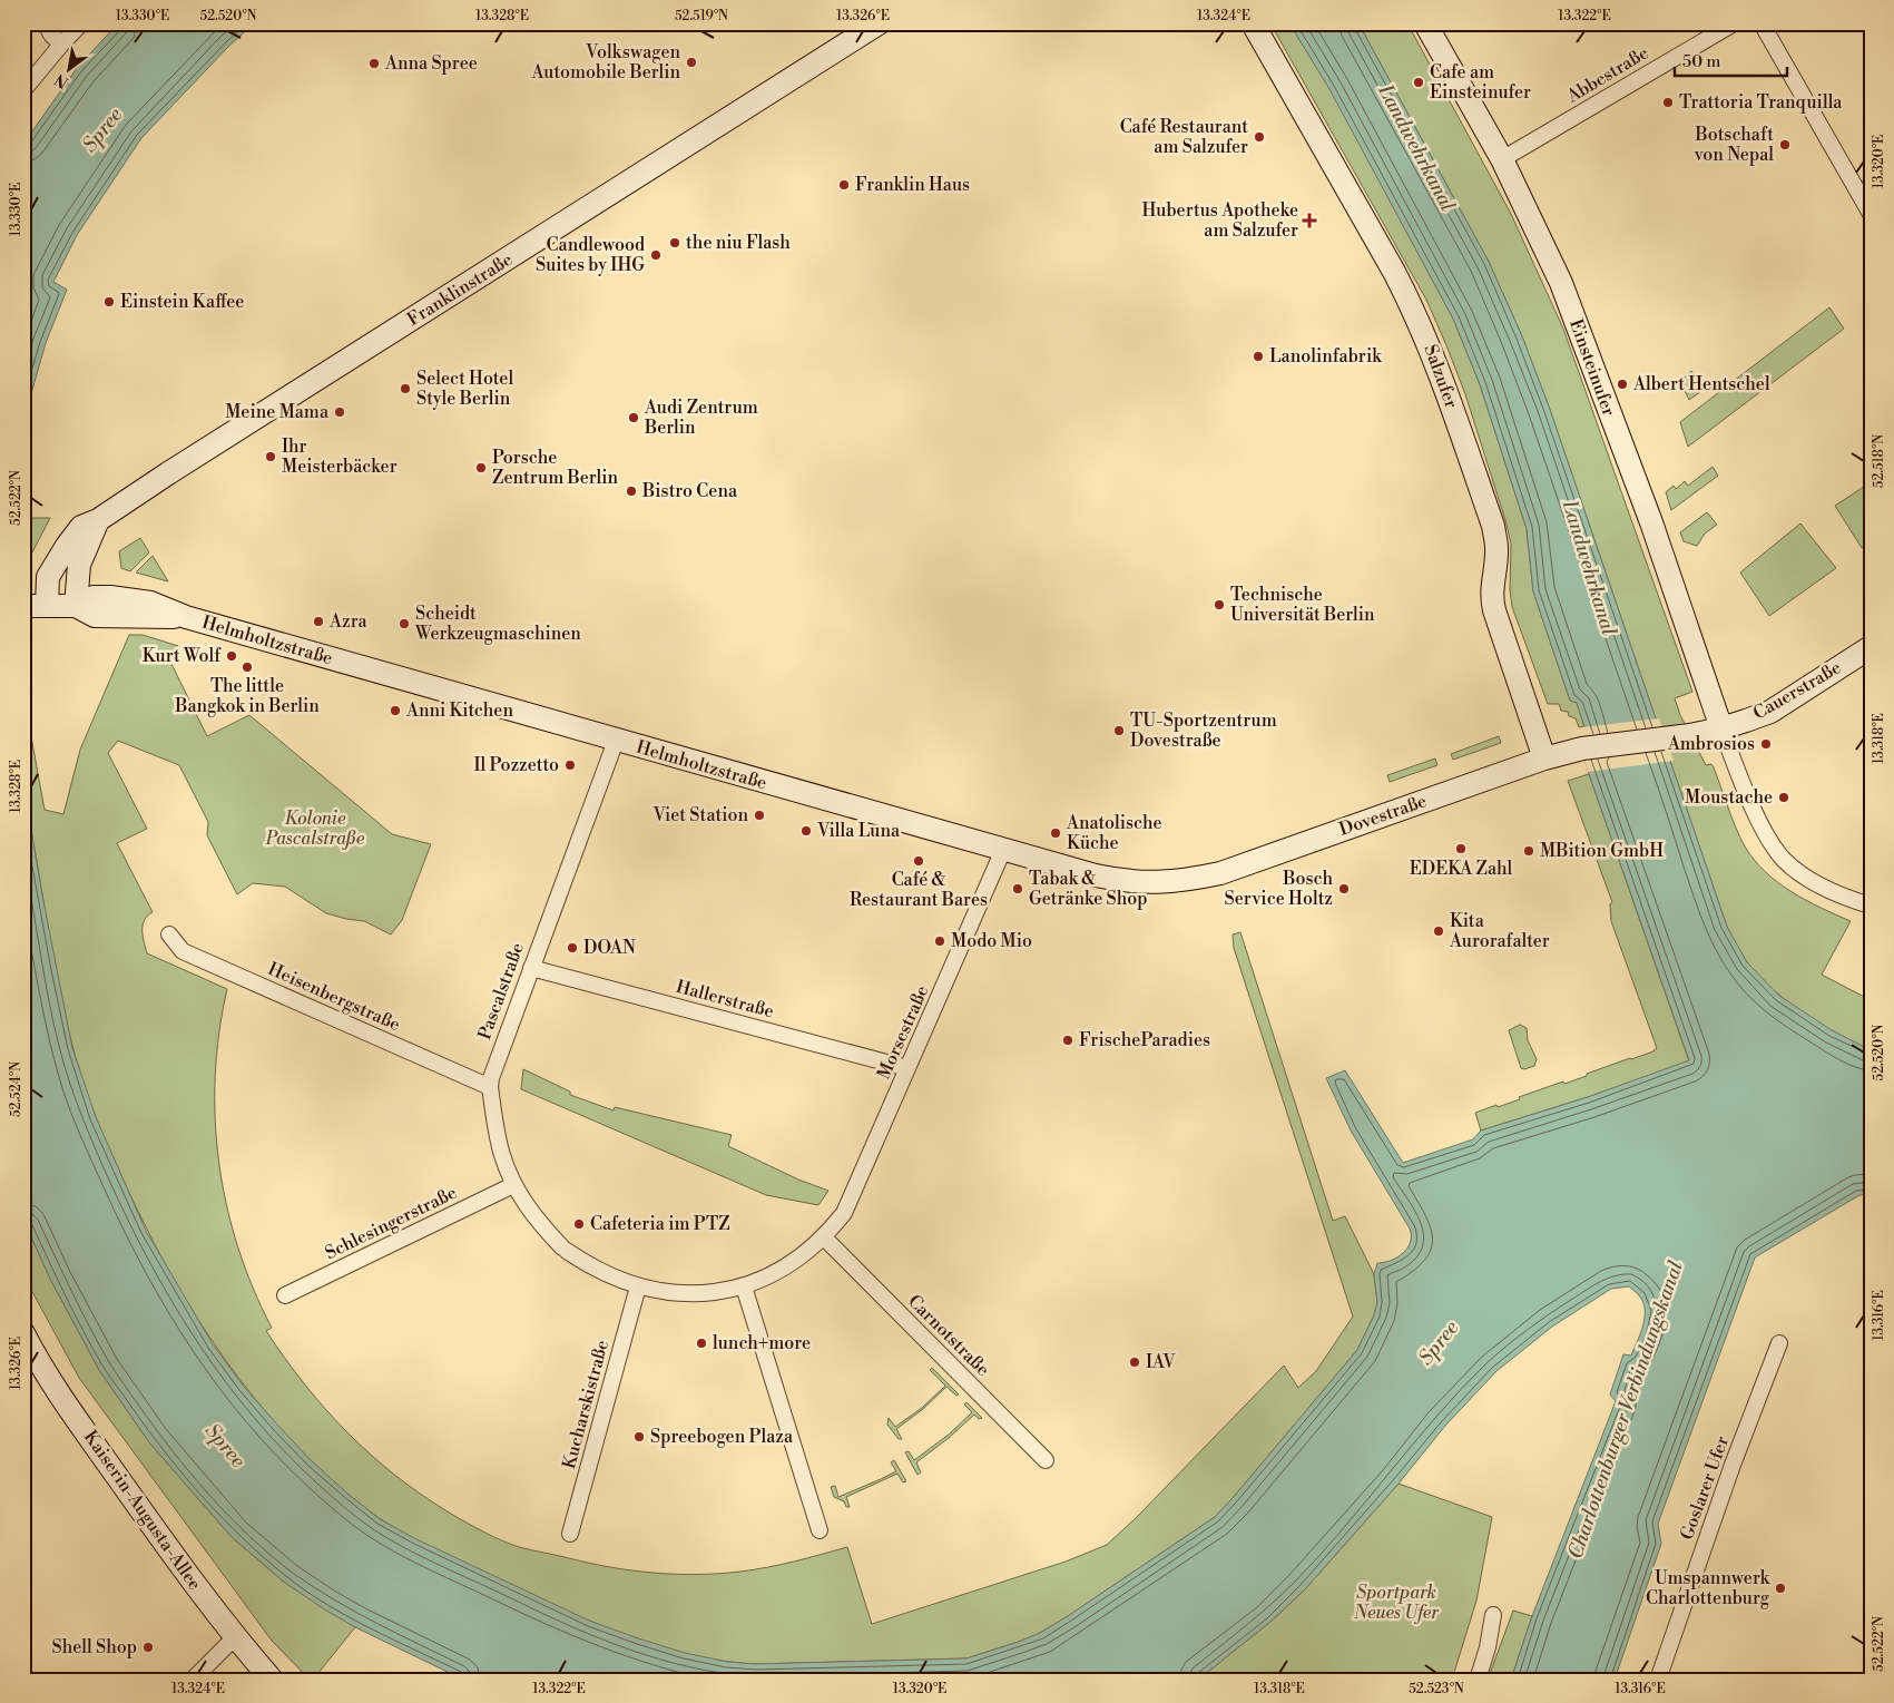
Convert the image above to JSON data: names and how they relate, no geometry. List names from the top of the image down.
{
  "streets": {
    "street": [
      "Abbestraße",
      "Franklinstraße",
      "Einsteinufer",
      "Salzufer",
      "Helmholtzstraße",
      "Cauerstraße",
      "Dovestraße",
      "Pascalstraße",
      "Heisenbergstraße",
      "Hallerstraße",
      "Morsestraße",
      "Schlesingerstraße",
      "Carnotstraße",
      "Kucharskistraße",
      "Goslarer Ufer",
      "Kaiserin-Augusta-Allee"
    ]
  },
  "crossings": [
    ["Abbestraße", "Einsteinufer"],
    ["Franklinstraße", "Helmholtzstraße"],
    ["Einsteinufer", "Cauerstraße"],
    ["Salzufer", "Dovestraße"],
    ["Helmholtzstraße", "Dovestraße"],
    ["Helmholtzstraße", "Pascalstraße"],
    ["Helmholtzstraße", "Morsestraße"],
    ["Cauerstraße", "Dovestraße"],
    ["Pascalstraße", "Heisenbergstraße"],
    ["Pascalstraße", "Hallerstraße"],
    ["Pascalstraße", "Morsestraße"],
    ["Pascalstraße", "Schlesingerstraße"],
    ["Pascalstraße", "Carnotstraße"],
    ["Pascalstraße", "Kucharskistraße"],
    ["Hallerstraße", "Morsestraße"],
    ["Morsestraße", "Carnotstraße"]
  ],
  "water": ["Spree", "Landwehrkanal", "Charlottenburger Verbindungskanal"],
  "parks": ["Kolonie Pascalstraße", "Sportpark Neues Ufer"],
  "places": {
    "other": [
      "Volkswagen Automobile Berlin",
      "Anna Spree",
      "Cafe am Einsteinufer",
      "Trattoria Tranquilla",
      "Café Restaurant am Salzufer",
      "Botschaft von Nepal",
      "Franklin Haus",
      "the niu Flash",
      "Candlewood Suites by IHG",
      "Einstein Kaffee",
      "Lanolinfabrik",
      "Albert Hentschel",
      "Select Hotel Style Berlin",
      "Meine Mama",
      "Audi Zentrum Berlin",
      "Ihr Meisterbäcker",
      "Porsche Zentrum Berlin",
      "Bistro Cena",
      "Technische Universität Berlin",
      "Azra",
      "Scheidt Werkzeugmaschinen",
      "Kurt Wolf",
      "The little Bangkok in Berlin",
      "Anni Kitchen",
      "TU-Sportzentrum Dovestraße",
      "Ambrosios",
      "Il Pozzetto",
      "Moustache",
      "Viet Station",
      "Villa Luna",
      "Anatolische Küche",
      "EDEKA Zahl",
      "MBition GmbH",
      "Café & Restaurant Bares",
      "Tabak & Getränke Shop",
      "Bosch Service Holtz",
      "Kita Aurorafalter",
      "Modo Mio",
      "DOAN",
      "FrischeParadies",
      "Cafeteria im PTZ",
      "lunch+more",
      "IAV",
      "Spreebogen Plaza",
      "Umspannwerk Charlottenburg",
      "Shell Shop"
    ],
    "health": ["Hubertus Apotheke am Salzufer"]
  },
  "scale_bar": "50 m",
  "north": "bottom left",
  "coordinates": [
    "13.330°E",
    "52.520°N",
    "13.328°E",
    "52.519°N",
    "13.326°E",
    "13.324°E",
    "13.322°E",
    "13.320°E",
    "52.518°N",
    "52.522°N",
    "13.318°E",
    "52.524°N",
    "13.316°E",
    "52.523°N"
  ]
}
